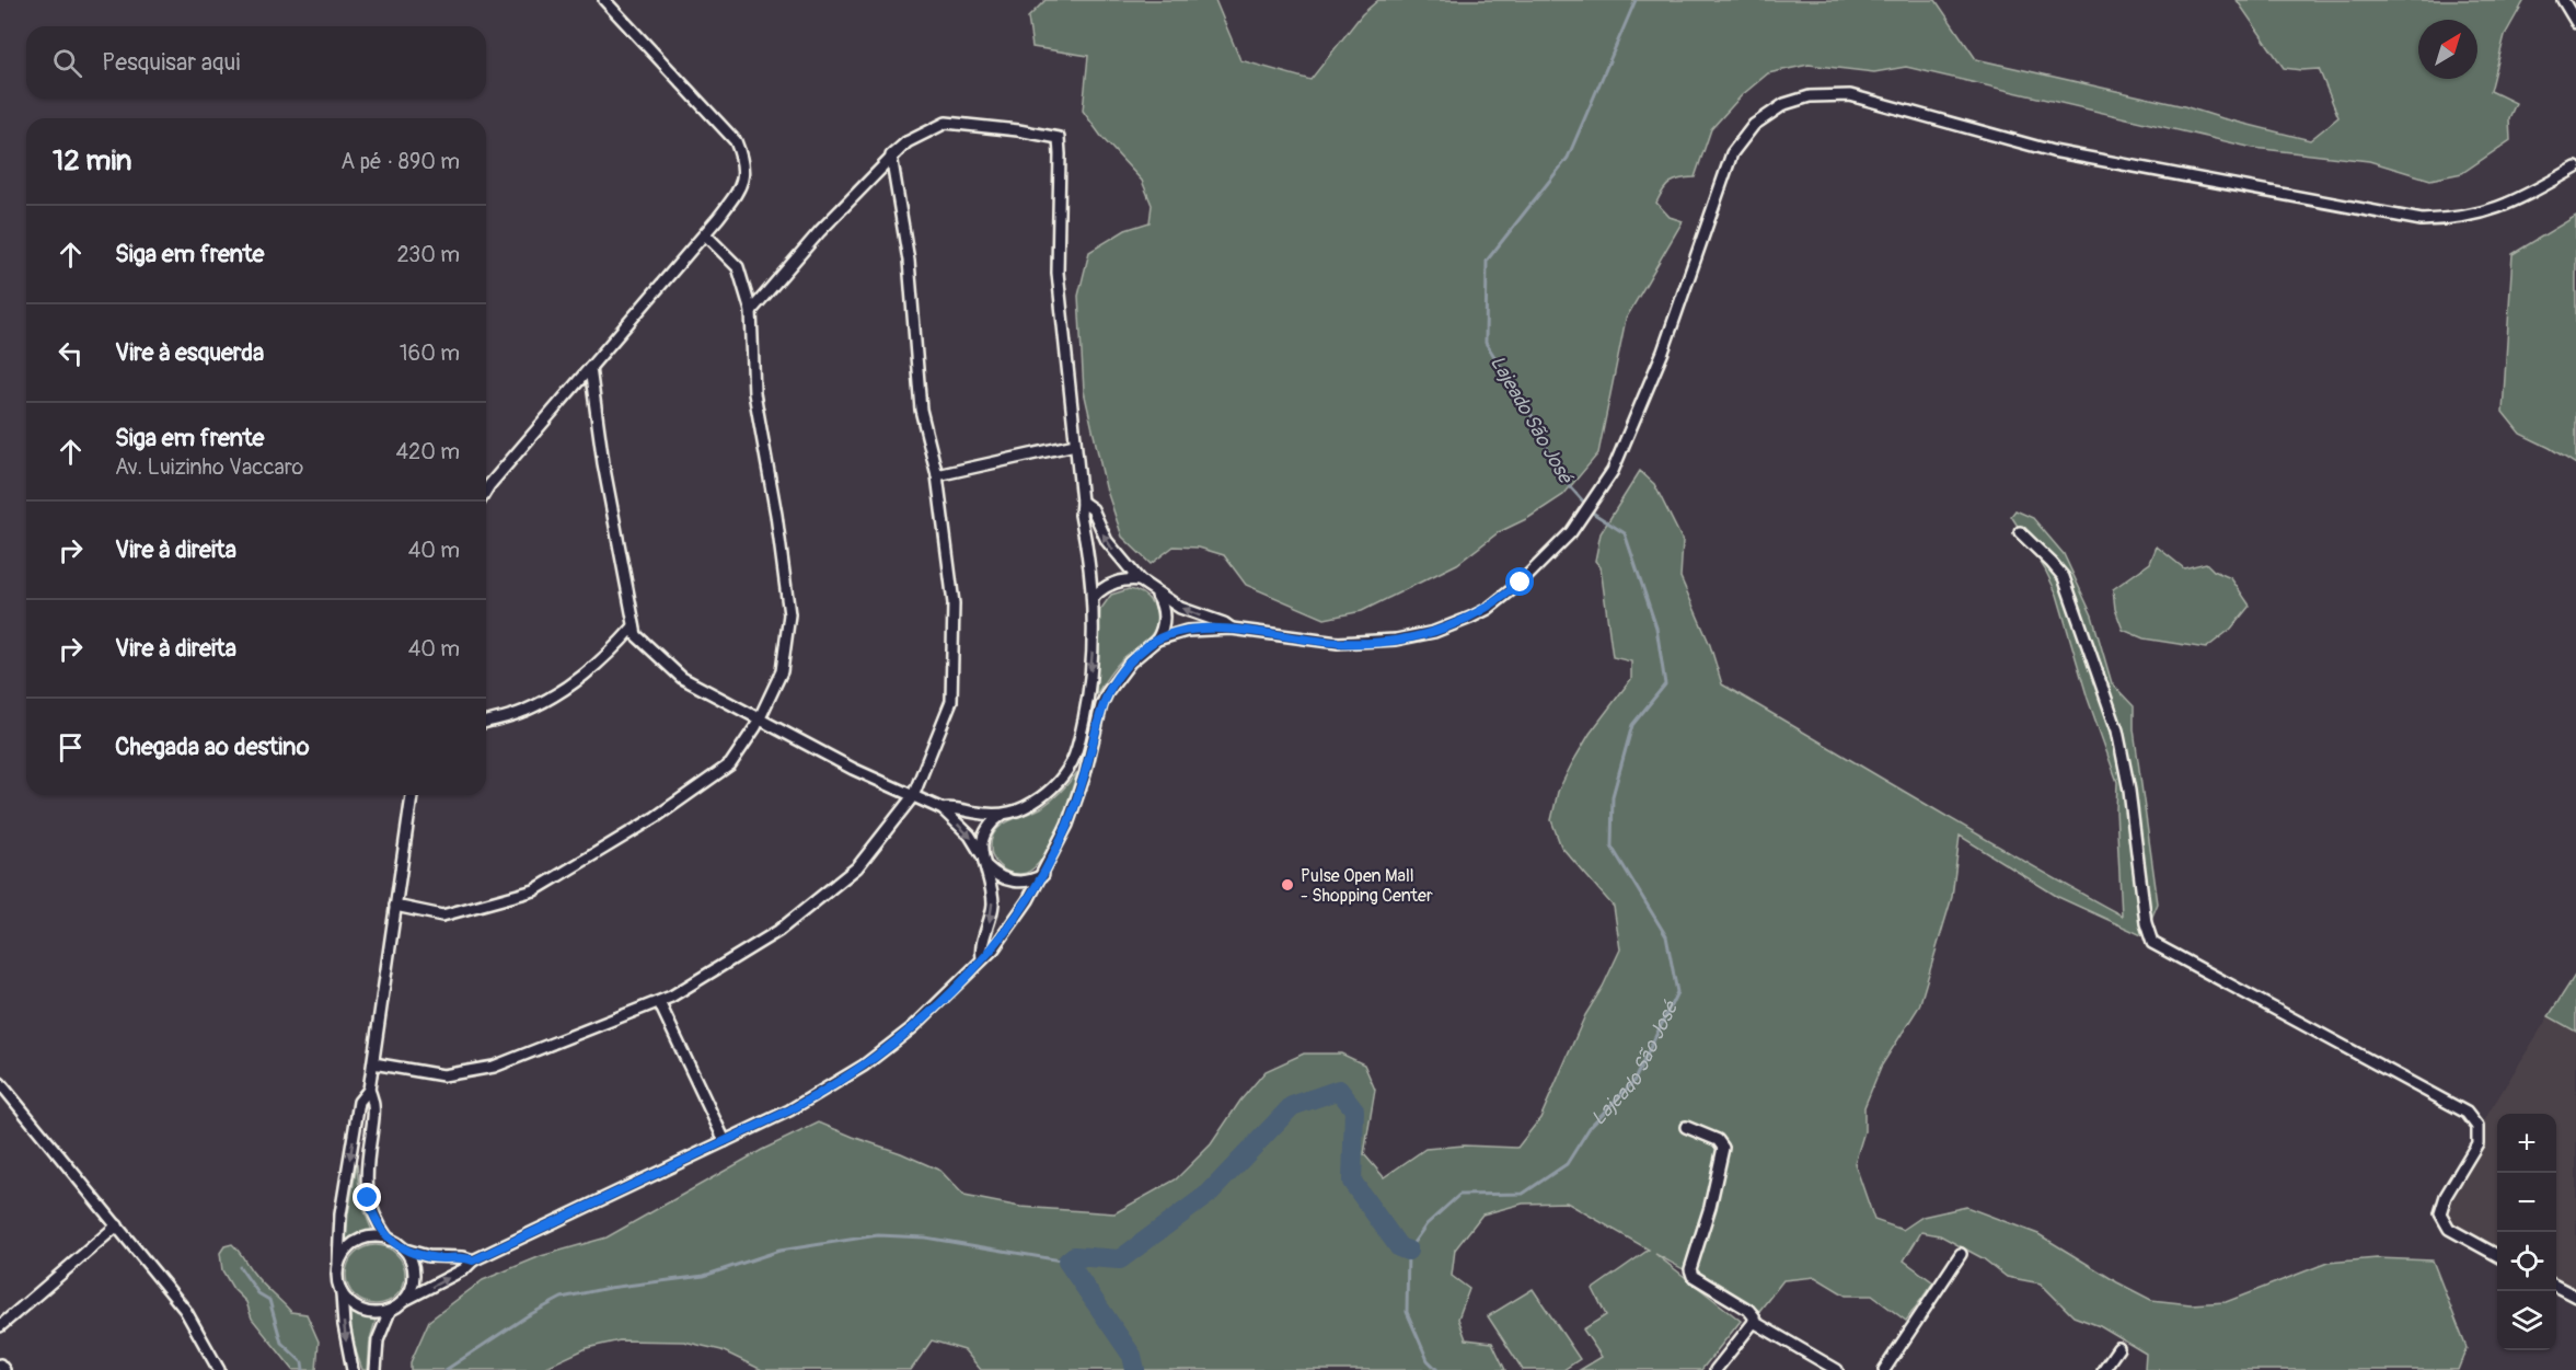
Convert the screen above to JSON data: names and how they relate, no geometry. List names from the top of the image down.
{
  "water": ["Lajeado São José"],
  "places": ["Pulse Open Mall - Shopping Center"],
  "north": "top right",
  "page": {
    "search": "Pesquisar aqui",
    "heading": ["12 min", "A pé · 890 m"],
    "list": [
      ["Siga em frente", "230 m"],
      ["Vire à esquerda", "160 m"],
      ["Siga em frente", "Av. Luizinho Vaccaro", "420 m"],
      ["Vire à direita", "40 m"],
      ["Vire à direita", "40 m"],
      "Chegada ao destino"
    ],
    "map_buttons": ["+", "−"]
  }
}
